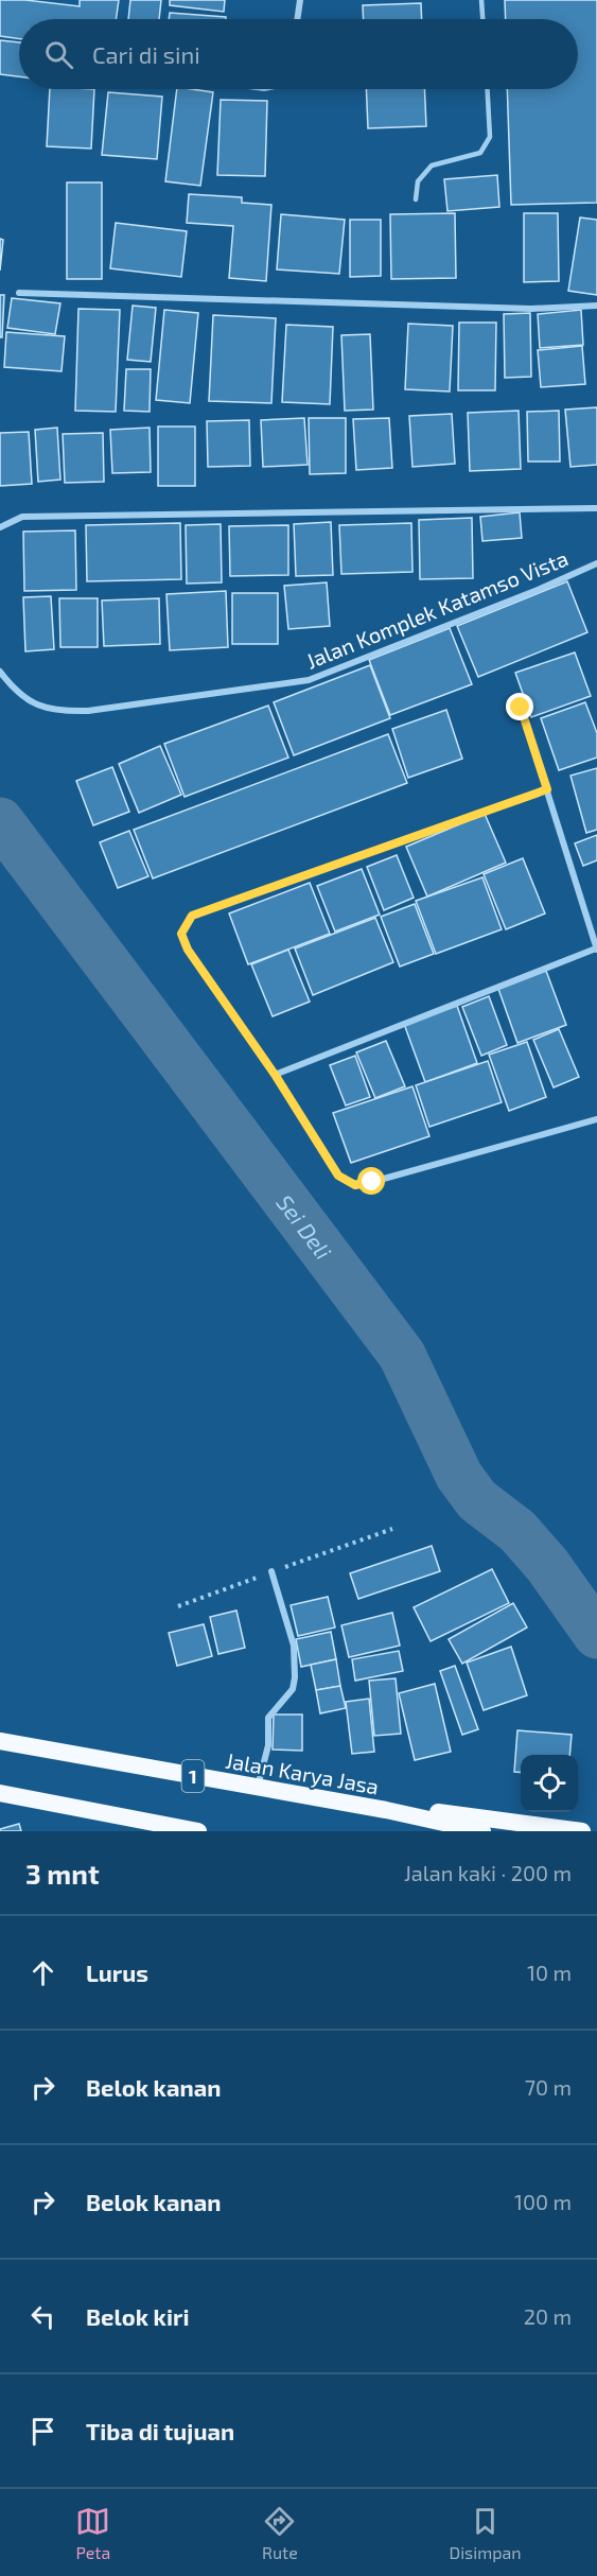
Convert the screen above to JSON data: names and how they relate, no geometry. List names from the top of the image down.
{
  "streets": {
    "highway": ["Jalan Karya Jasa", "1"],
    "street": ["Jalan Komplek Katamso Vista"]
  },
  "water": ["Sei Deli"],
  "page": {
    "search": "Cari di sini",
    "heading": ["3 mnt", "Jalan kaki · 200 m"],
    "list": [
      ["Lurus", "10 m"],
      ["Belok kanan", "70 m"],
      ["Belok kanan", "100 m"],
      ["Belok kiri", "20 m"],
      "Tiba di tujuan"
    ],
    "nav": ["Peta", "Rute", "Disimpan"]
  }
}
